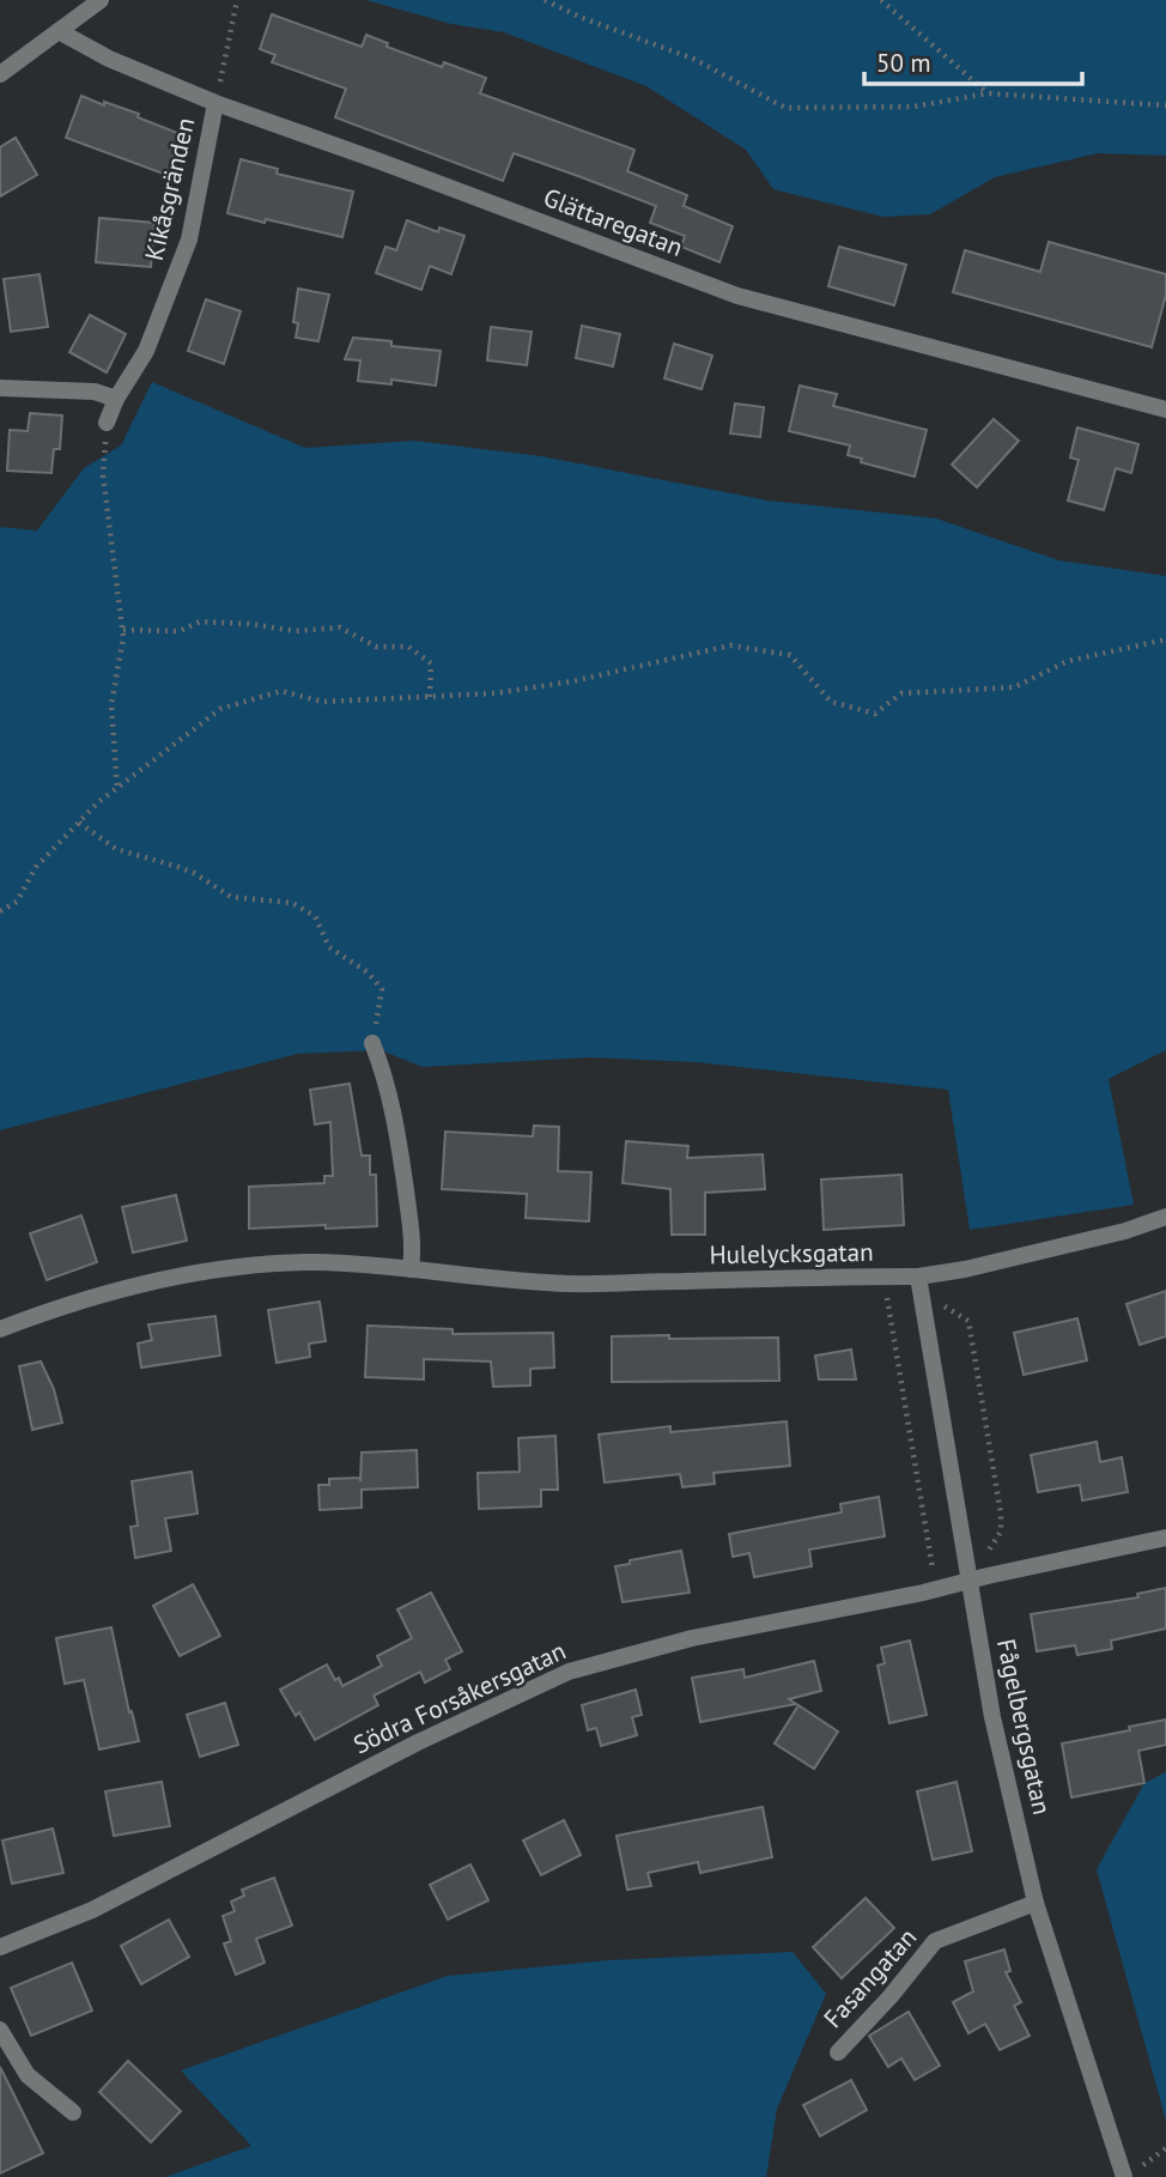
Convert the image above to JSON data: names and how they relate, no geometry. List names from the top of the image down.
{
  "streets": {
    "street": [
      "Kikåsgränden",
      "Glättaregatan",
      "Hulelycksgatan",
      "Södra Forsåkersgatan",
      "Fågelbergsgatan",
      "Fasangatan"
    ]
  },
  "crossings": [
    ["Kikåsgränden", "Glättaregatan"],
    ["Hulelycksgatan", "Fågelbergsgatan"],
    ["Södra Forsåkersgatan", "Fågelbergsgatan"],
    ["Fågelbergsgatan", "Fasangatan"]
  ],
  "scale_bar": "50 m"
}
